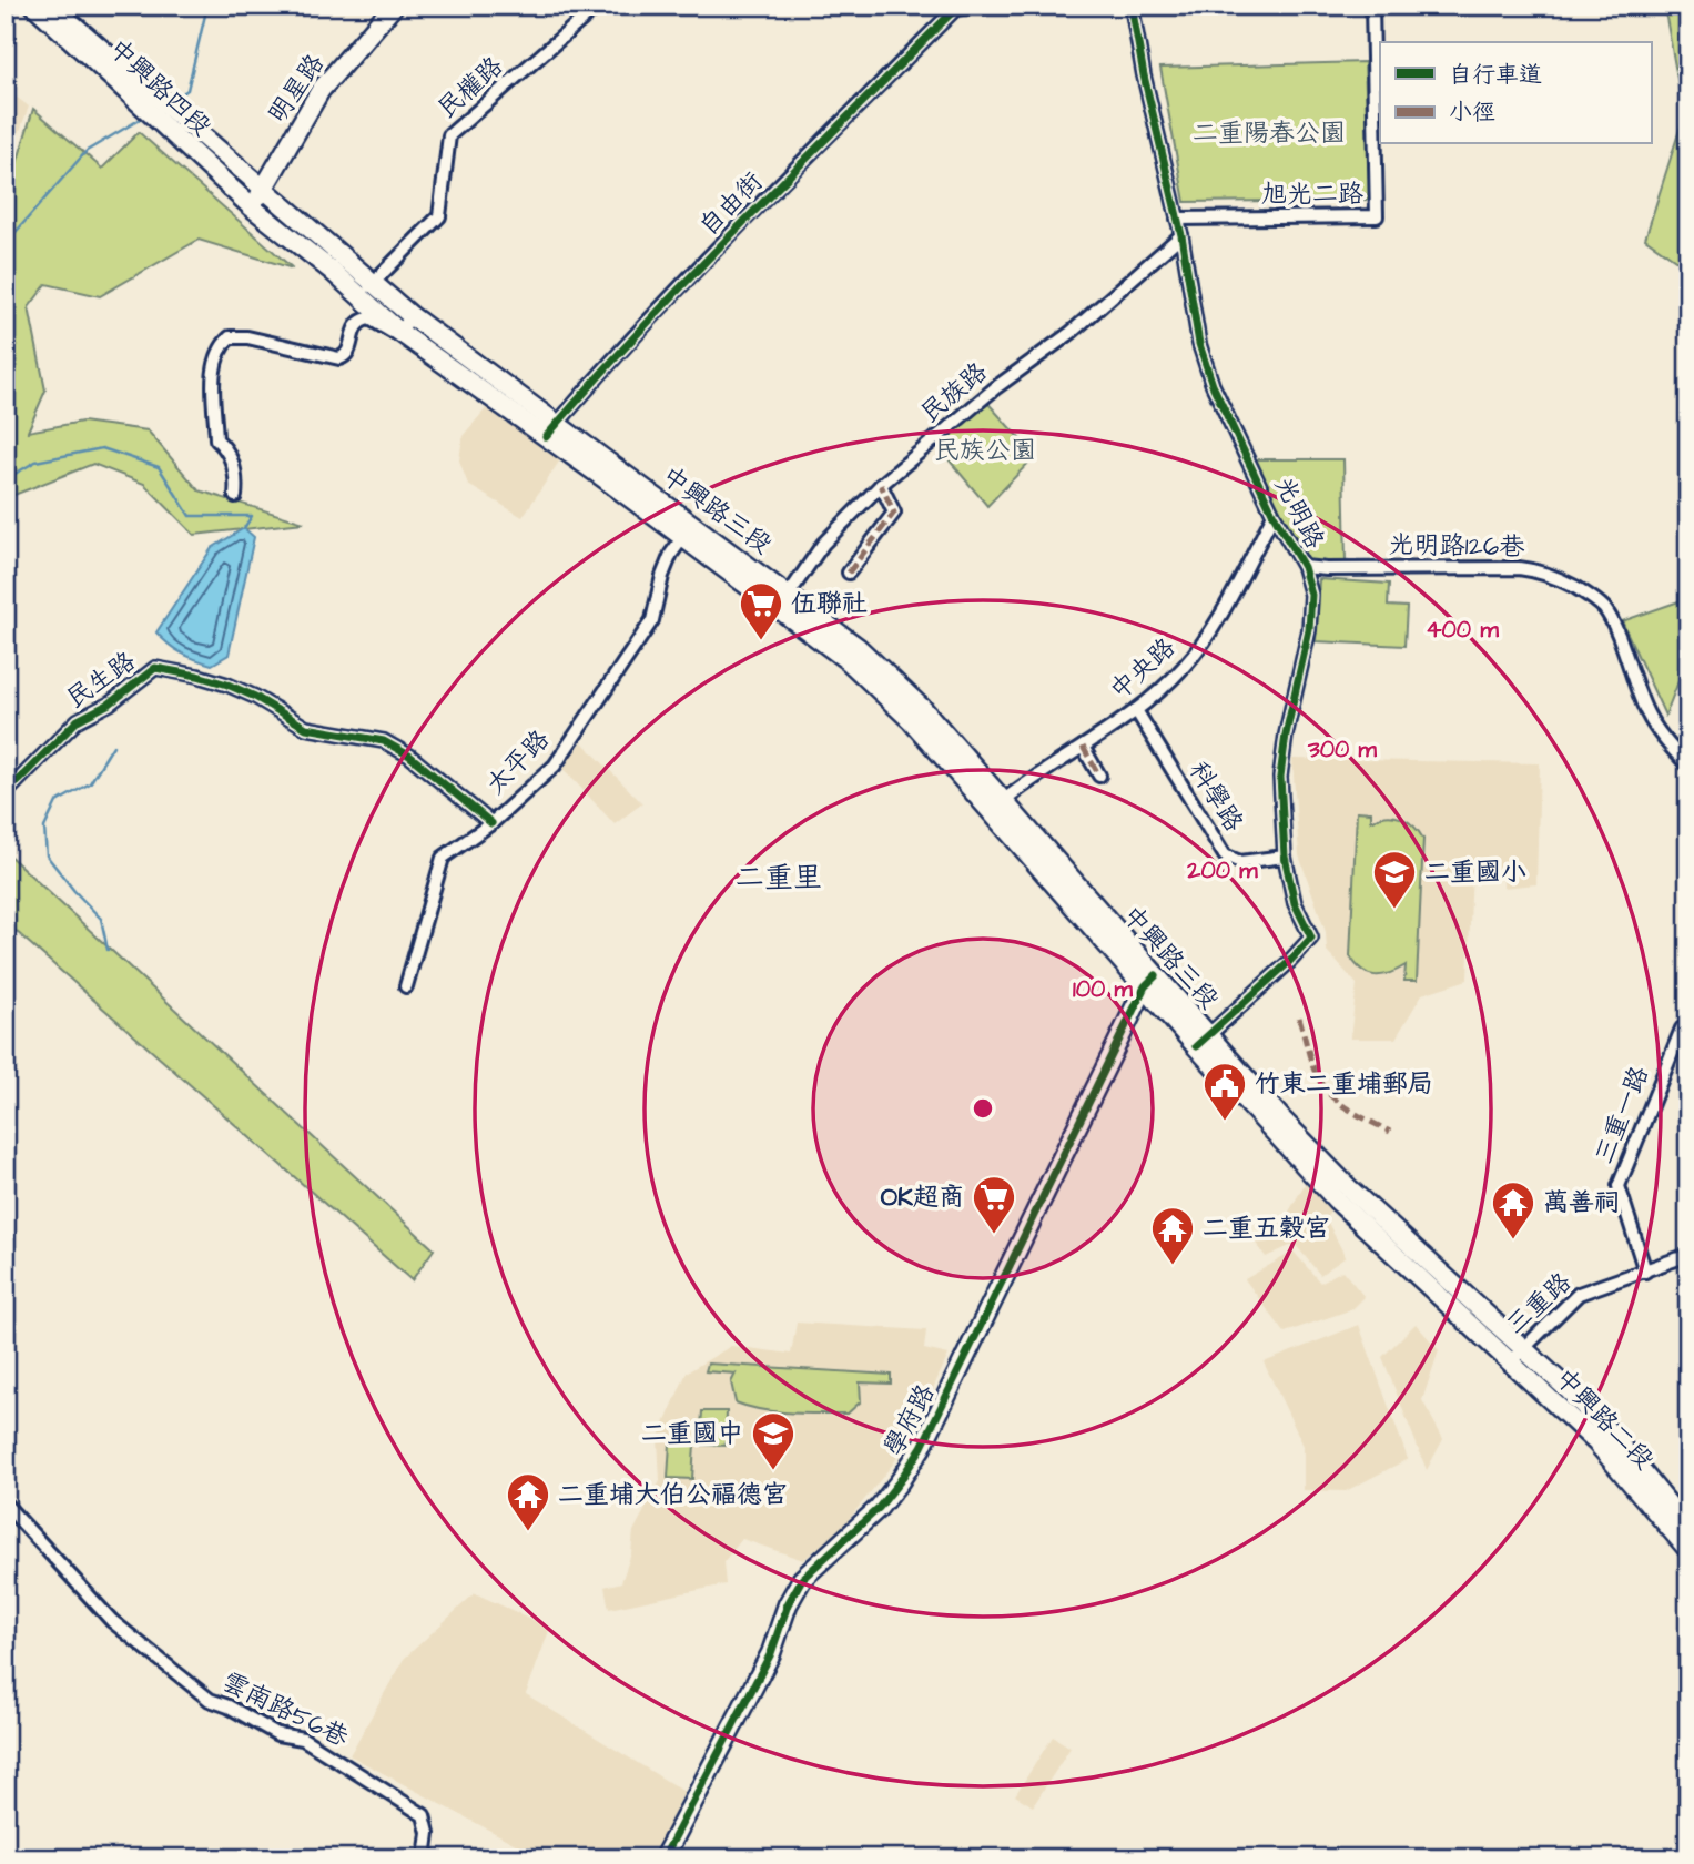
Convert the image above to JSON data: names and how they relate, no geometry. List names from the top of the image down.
{
  "streets": {
    "main road": [
      "中興路四段",
      "明星路",
      "中興路三段",
      "中興路二段",
      "學府路"
    ],
    "street": [
      "民權路",
      "旭光二路",
      "自由街",
      "民族路",
      "光明路",
      "光明路126巷",
      "中央路",
      "民生路",
      "太平路",
      "科學路",
      "三重一路",
      "三重路",
      "雲南路56巷"
    ]
  },
  "crossings": [
    ["中興路四段", "明星路"],
    ["中興路四段", "中興路三段"],
    ["民權路", "中興路三段"],
    ["明星路", "中興路三段"],
    ["旭光二路", "光明路"],
    ["自由街", "中興路三段"],
    ["民族路", "中興路三段"],
    ["民族路", "光明路"],
    ["中興路三段", "光明路"],
    ["中興路三段", "中央路"],
    ["中興路三段", "太平路"],
    ["中興路三段", "三重路"],
    ["中興路三段", "中興路二段"],
    ["中興路三段", "學府路"],
    ["光明路", "光明路126巷"],
    ["光明路", "中央路"],
    ["光明路", "科學路"],
    ["中央路", "科學路"],
    ["民生路", "太平路"],
    ["三重一路", "三重路"],
    ["三重路", "中興路二段"]
  ],
  "districts": ["二重里"],
  "parks": ["二重陽春公園", "民族公園"],
  "places": {
    "supermarket": ["伍聯社", "OK超商"],
    "school or university": ["二重國小", "二重國中"],
    "public building": ["竹東二重埔郵局"],
    "temple": ["萬善祠", "二重五穀宮", "二重埔大伯公福德宮"]
  },
  "legend": ["自行車道", "小徑"],
  "rings": [
    "400 m",
    "300 m",
    "200 m",
    "100 m"
  ]
}
